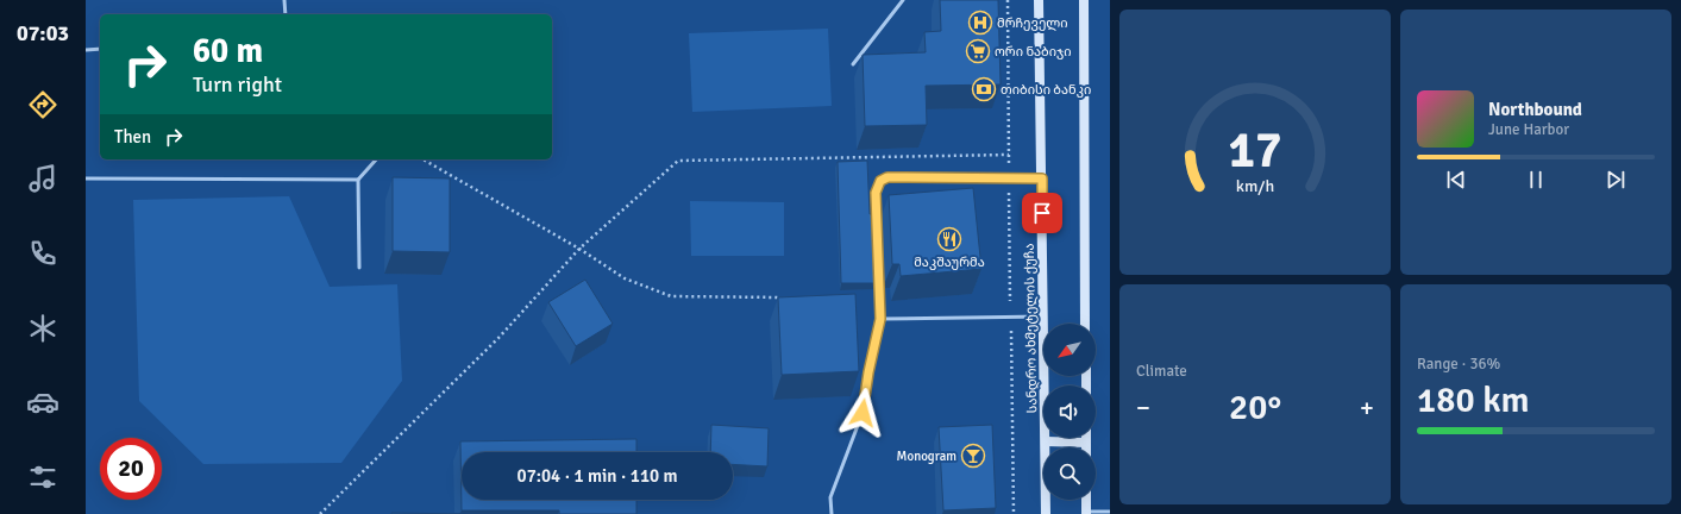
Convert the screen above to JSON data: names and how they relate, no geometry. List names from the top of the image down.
{
  "streets": {
    "main road": ["სანდრო ახმეტელის ქუჩა"]
  },
  "places": {
    "hospital": ["მრჩეველი"],
    "supermarket": ["ორი ნაბიჯი"],
    "bank": ["თიბისი ბანკი"],
    "restaurant": ["მაკშაურმა"],
    "bar": ["Monogram"]
  },
  "north": "bottom left",
  "page": {
    "tabs": "07:03",
    "turn": ["60 m", "Turn right"],
    "song": ["Northbound", "June Harbor"],
    "then": "Then",
    "tile": [
      "Climate",
      ["Range · 36%", "180 km"]
    ],
    "heat": ["−", "20°", "+"],
    "limit": "20",
    "trip": "07:04 · 1 min · 110 m",
    "gauge": ["17", "km/h"]
  }
}
